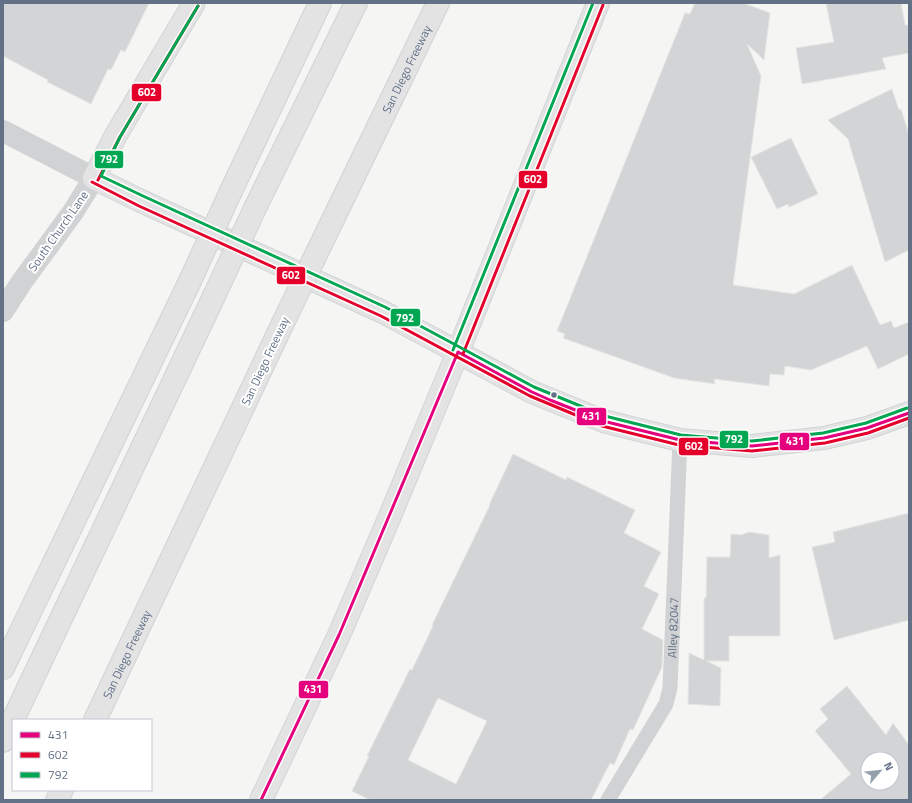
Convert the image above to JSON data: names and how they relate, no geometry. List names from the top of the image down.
{
  "streets": {
    "main road": ["San Diego Freeway", "South Church Lane"],
    "lane": ["Alley 82047"]
  },
  "lines": ["transit line 792", "transit line 602", "transit line 431"],
  "legend": ["431", "602", "792"],
  "north": "top right"
}
